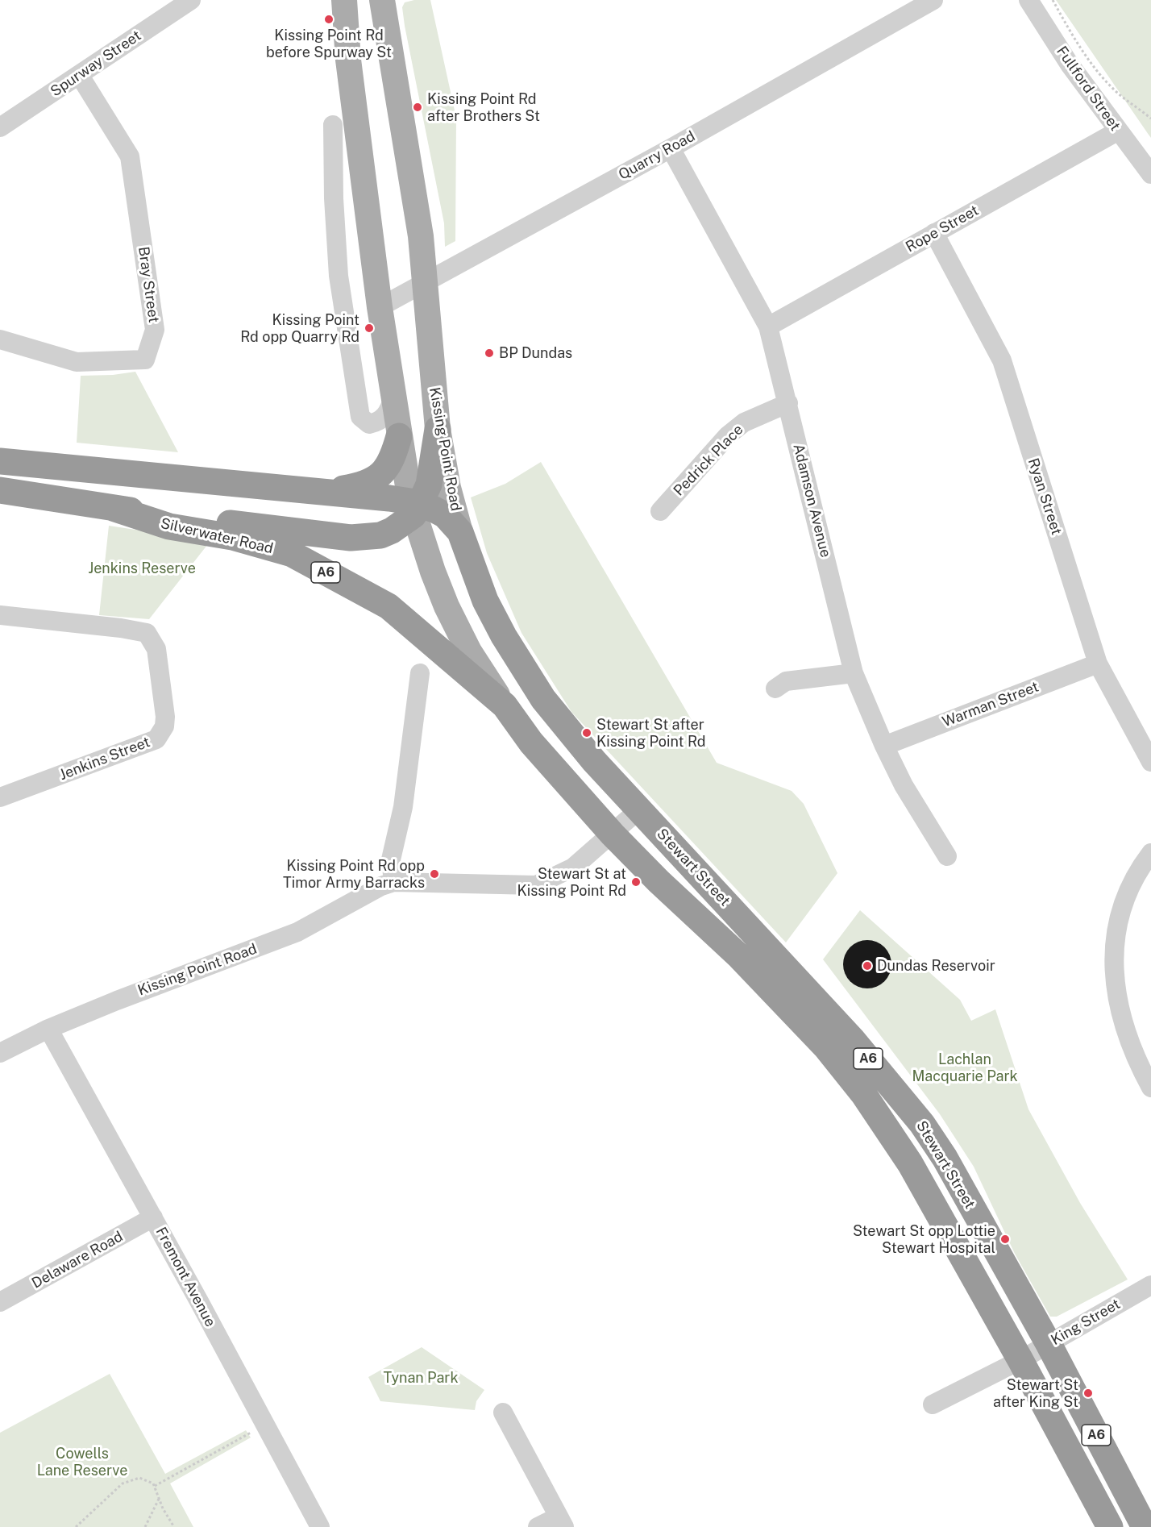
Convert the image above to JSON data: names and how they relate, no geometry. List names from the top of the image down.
{
  "streets": {
    "highway": [
      "Kissing Point Road",
      "Silverwater Road",
      "A6",
      "Stewart Street"
    ],
    "street": [
      "Spurway Street",
      "Fullford Street",
      "Quarry Road",
      "Rope Street",
      "Bray Street",
      "Pedrick Place",
      "Ryan Street",
      "Adamson Avenue",
      "Warman Street",
      "Jenkins Street",
      "Delaware Road",
      "Fremont Avenue",
      "King Street"
    ]
  },
  "crossings": [
    ["Spurway Street", "Bray Street"],
    ["Fullford Street", "Rope Street"],
    ["Quarry Road", "Kissing Point Road"],
    ["Quarry Road", "Adamson Avenue"],
    ["Rope Street", "Ryan Street"],
    ["Rope Street", "Adamson Avenue"],
    ["Kissing Point Road", "A6"],
    ["Kissing Point Road", "Stewart Street"],
    ["Kissing Point Road", "Fremont Avenue"],
    ["Pedrick Place", "Adamson Avenue"],
    ["Ryan Street", "Warman Street"],
    ["Adamson Avenue", "Warman Street"],
    ["Silverwater Road", "A6"],
    ["A6", "Stewart Street"],
    ["Stewart Street", "King Street"],
    ["Delaware Road", "Fremont Avenue"]
  ],
  "parks": [
    "Jenkins Reserve",
    "Lachlan Macquarie Park",
    "Tynan Park",
    "Cowells Lane Reserve"
  ],
  "places": [
    "Kissing Point Rd before Spurway St",
    "Kissing Point Rd after Brothers St",
    "Kissing Point Rd opp Quarry Rd",
    "BP Dundas",
    "Stewart St after Kissing Point Rd",
    "Kissing Point Rd opp Timor Army Barracks",
    "Stewart St at Kissing Point Rd",
    "Dundas Reservoir",
    "Stewart St opp Lottie Stewart Hospital",
    "Stewart St after King St"
  ]
}
